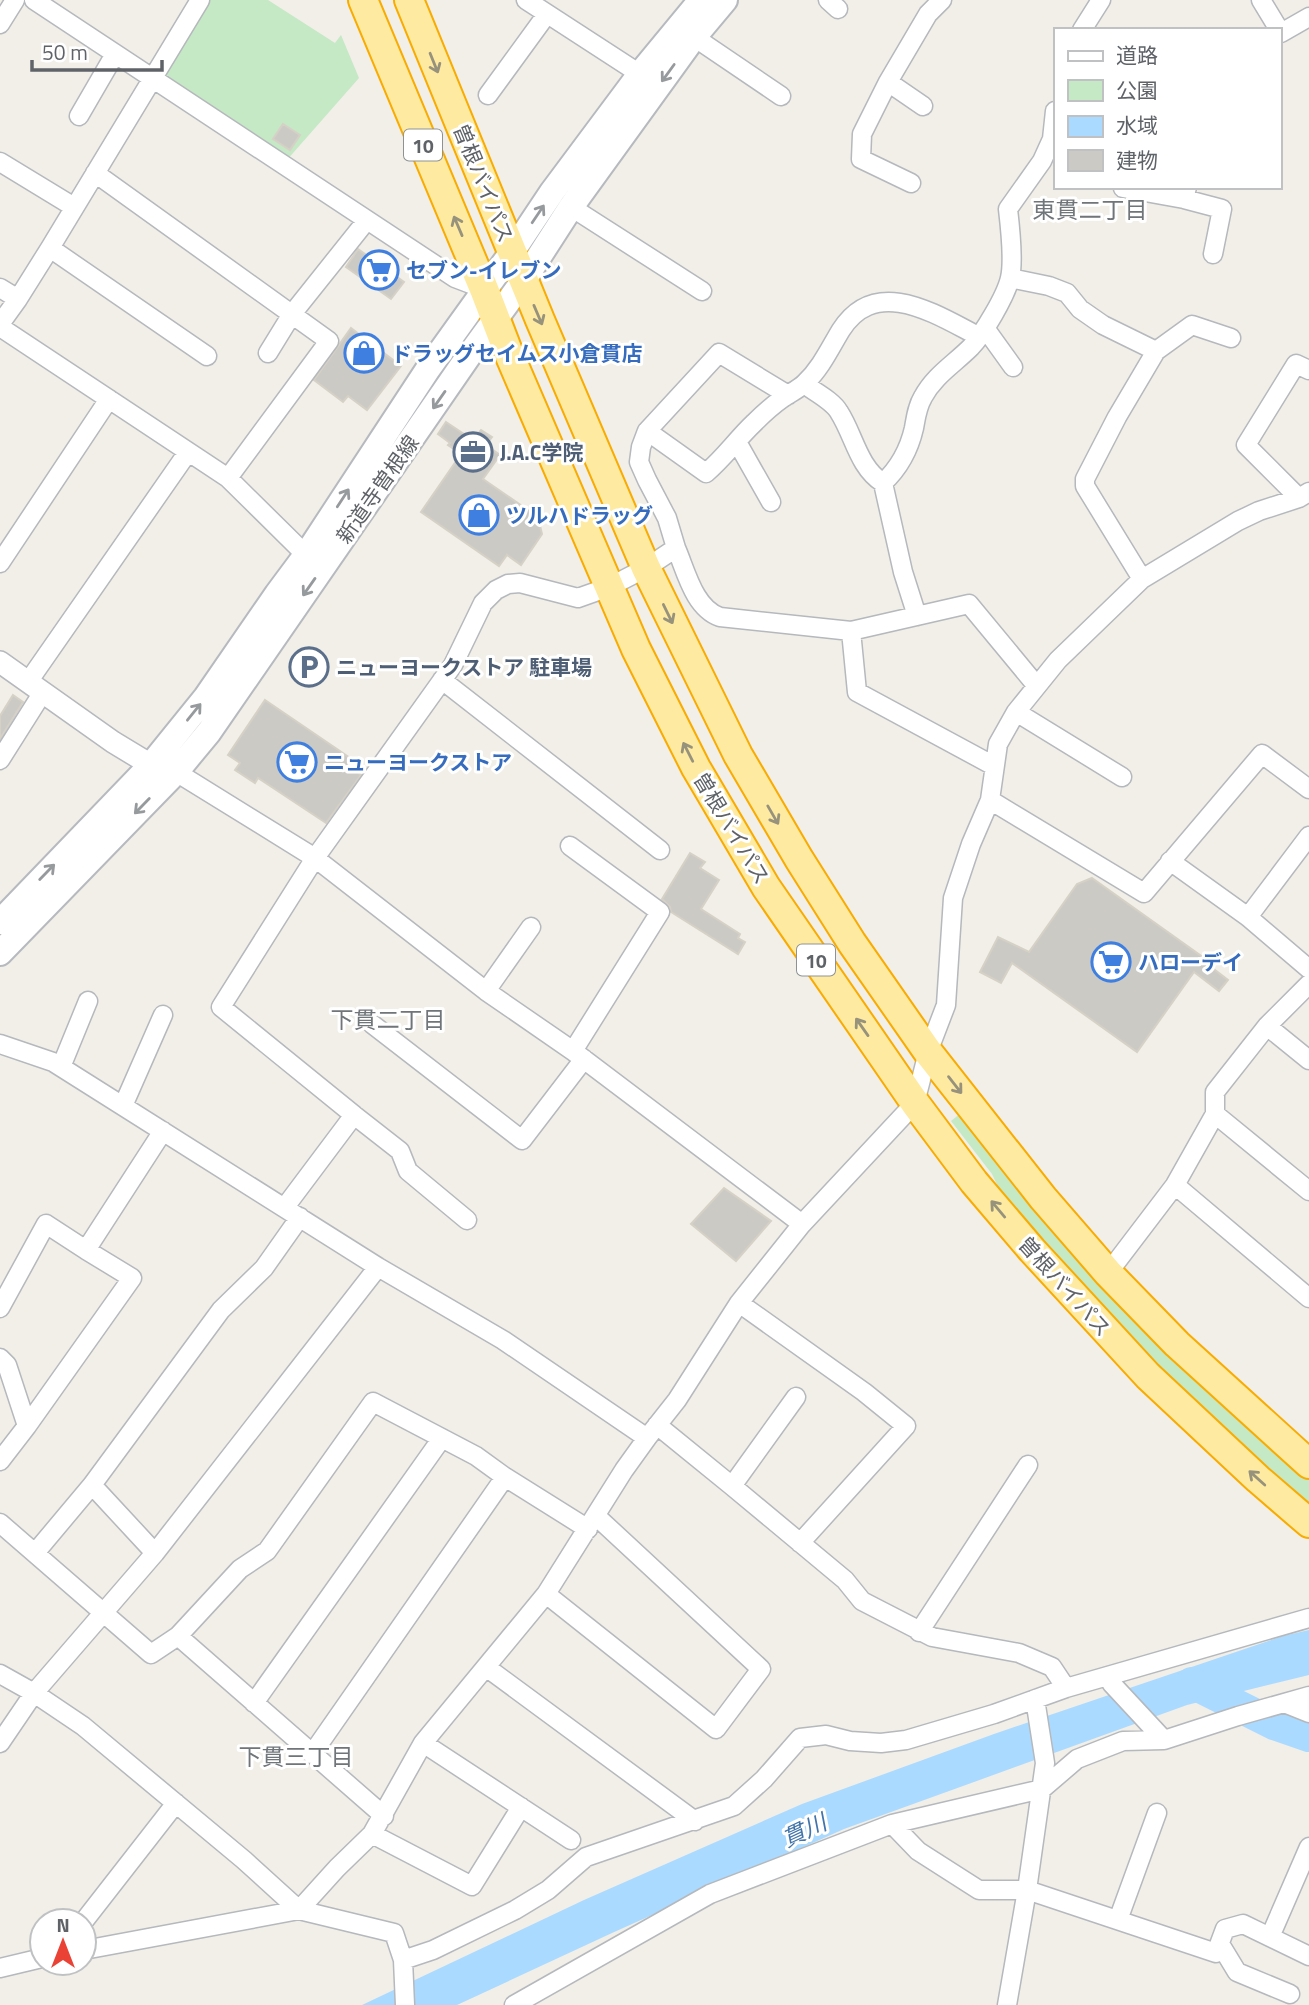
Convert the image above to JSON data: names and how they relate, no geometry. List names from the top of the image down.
{
  "streets": {
    "highway": ["10", "曽根バイパス"],
    "main road": ["新道寺曽根線"]
  },
  "crossings": [
    ["曽根バイパス", "新道寺曽根線"]
  ],
  "districts": ["東貫二丁目", "下貫二丁目", "下貫三丁目"],
  "water": ["貫川"],
  "places": {
    "supermarket": ["セブン-イレブン", "ニューヨークストア", "ハローデイ"],
    "shop": ["ドラッグセイムス小倉貫店", "ツルハドラッグ"],
    "office": ["J.A.C学院"],
    "parking": ["ニューヨークストア 駐車場"]
  },
  "legend": [
    "道路",
    "公園",
    "水域",
    "建物"
  ],
  "scale_bar": "50 m",
  "north": "top"
}
